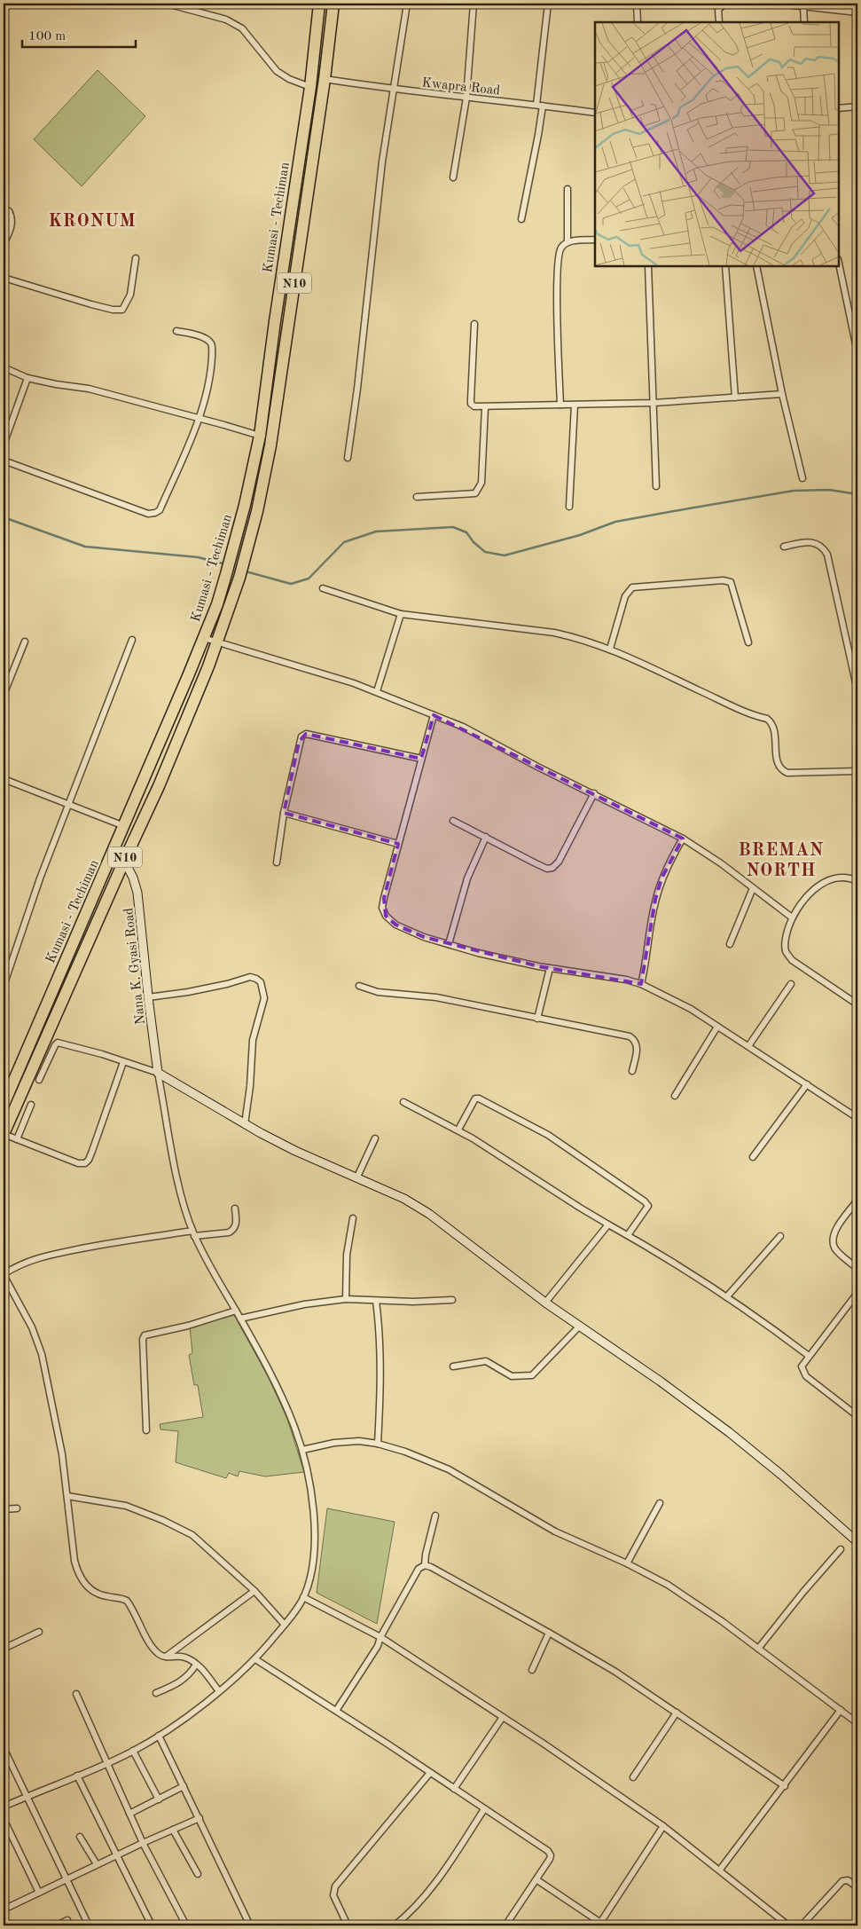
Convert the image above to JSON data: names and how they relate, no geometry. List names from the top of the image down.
{
  "streets": {
    "highway": ["Kumasi - Techiman", "N10"],
    "street": ["Kwapra Road", "Nana K. Gyasi Road"]
  },
  "crossings": [
    ["Kwapra Road", "N10"],
    ["N10", "Nana K. Gyasi Road"]
  ],
  "districts": ["KRONUM", "BREMAN NORTH"],
  "scale_bar": "100 m"
}
